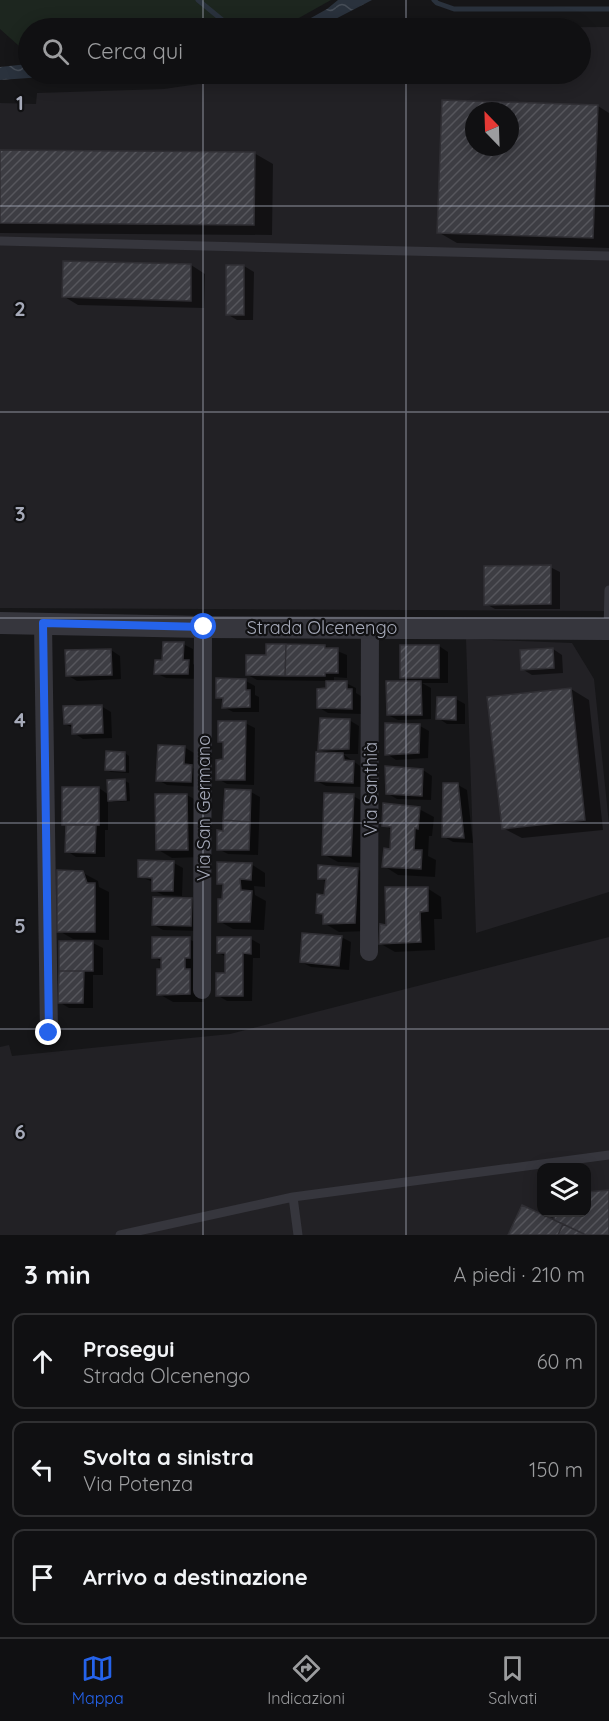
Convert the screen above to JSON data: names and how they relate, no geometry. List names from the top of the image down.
{
  "streets": {
    "street": ["Strada Olcenengo", "Via Santhià", "Via San Germano"]
  },
  "crossings": [
    ["Strada Olcenengo", "Via Santhià"],
    ["Strada Olcenengo", "Via San Germano"]
  ],
  "north": "top left",
  "page": {
    "search": "Cerca qui",
    "heading": ["3 min", "A piedi · 210 m"],
    "list": [
      ["Prosegui", "Strada Olcenengo", "60 m"],
      ["Svolta a sinistra", "Via Potenza", "150 m"],
      "Arrivo a destinazione"
    ],
    "nav": ["Mappa", "Indicazioni", "Salvati"]
  },
  "grid": {
    "rows": [
      "1",
      "2",
      "3",
      "4",
      "5",
      "6"
    ]
  }
}
